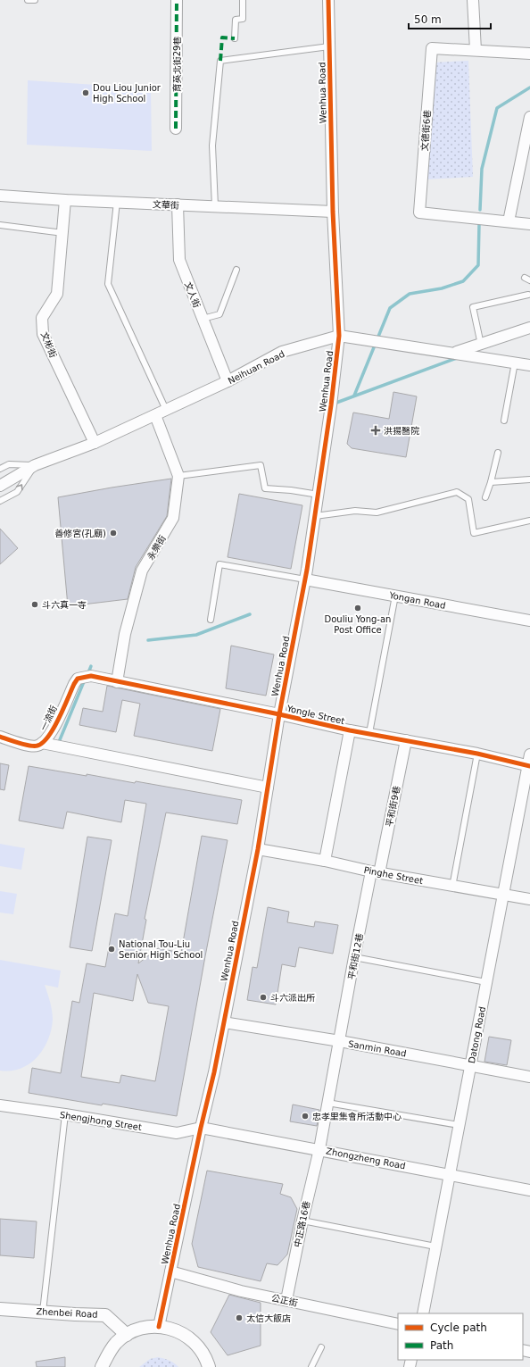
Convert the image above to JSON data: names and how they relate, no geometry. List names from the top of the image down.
{
  "streets": {
    "street": [
      "育英北街29巷",
      "Wenhua Road",
      "文德街6巷",
      "文華街",
      "文人街",
      "文彬街",
      "Neihuan Road",
      "永樂街",
      "Yongan Road",
      "Yongle Street",
      "一流街",
      "平和街9巷",
      "Pinghe Street",
      "平和街12巷",
      "Datong Road",
      "Sanmin Road",
      "Shengjhong Street",
      "Zhongzheng Road",
      "中正路16巷",
      "公正街",
      "Zhenbei Road"
    ]
  },
  "crossings": [
    ["Wenhua Road", "文華街"],
    ["Wenhua Road", "Neihuan Road"],
    ["Wenhua Road", "Yongan Road"],
    ["Wenhua Road", "Yongle Street"],
    ["Wenhua Road", "Pinghe Street"],
    ["Wenhua Road", "Sanmin Road"],
    ["Wenhua Road", "Shengjhong Street"],
    ["Wenhua Road", "Zhongzheng Road"],
    ["Wenhua Road", "公正街"],
    ["文華街", "文人街"],
    ["文華街", "文彬街"],
    ["文人街", "Neihuan Road"],
    ["文彬街", "Neihuan Road"],
    ["Neihuan Road", "永樂街"],
    ["永樂街", "Yongle Street"],
    ["Yongle Street", "一流街"],
    ["Yongle Street", "平和街9巷"],
    ["Yongle Street", "Datong Road"],
    ["平和街9巷", "Pinghe Street"],
    ["平和街9巷", "平和街12巷"],
    ["Pinghe Street", "平和街12巷"],
    ["Pinghe Street", "Datong Road"],
    ["平和街12巷", "Sanmin Road"],
    ["平和街12巷", "中正路16巷"],
    ["Datong Road", "Sanmin Road"],
    ["Datong Road", "Zhongzheng Road"],
    ["Shengjhong Street", "Zhongzheng Road"],
    ["Zhongzheng Road", "中正路16巷"],
    ["中正路16巷", "公正街"]
  ],
  "places": {
    "other": [
      "Dou Liou Junior High School",
      "善修宮(孔廟)",
      "斗六真一寺",
      "Douliu Yong-an Post Office",
      "National Tou-Liu Senior High School",
      "斗六派出所",
      "忠孝里集會所活動中心",
      "太信大飯店"
    ],
    "health": ["洪揚醫院"]
  },
  "legend": ["Cycle path", "Path"],
  "scale_bar": "50 m"
}
